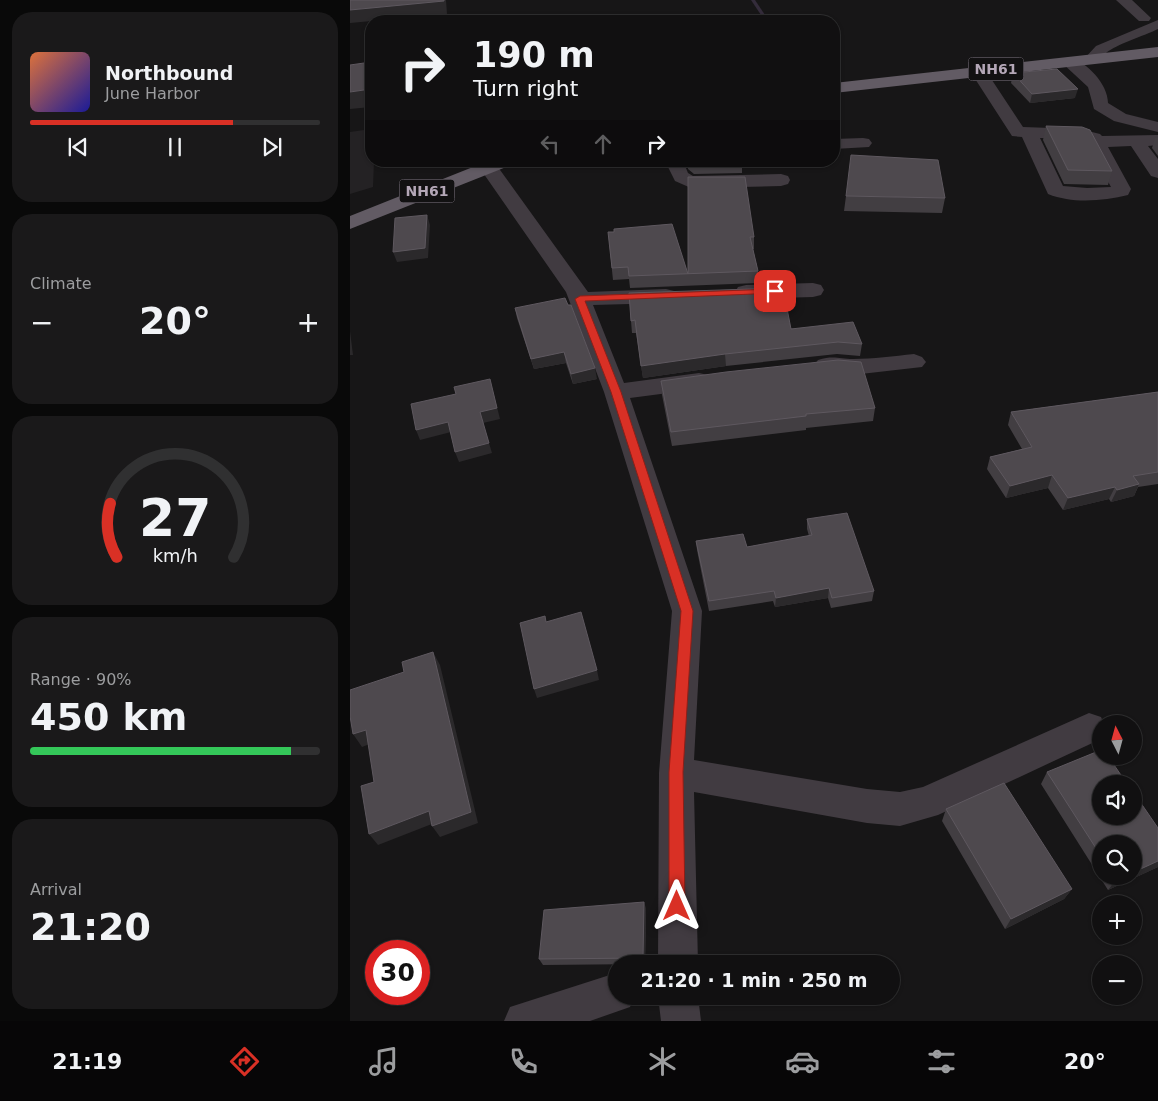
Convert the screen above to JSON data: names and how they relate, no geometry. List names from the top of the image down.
{
  "streets": {
    "highway": ["NH61"]
  },
  "north": "top",
  "page": {
    "turn": ["190 m", "Turn right"],
    "song": ["Northbound", "June Harbor"],
    "tile": [
      "Climate",
      ["Range · 90%", "450 km"],
      ["Arrival", "21:20"]
    ],
    "heat": ["−", "20°", "+"],
    "map_buttons": ["+", "−"],
    "limit": "30",
    "trip": "21:20 · 1 min · 250 m",
    "tabs": ["21:19", "20°"],
    "gauge": ["27", "km/h"]
  }
}
